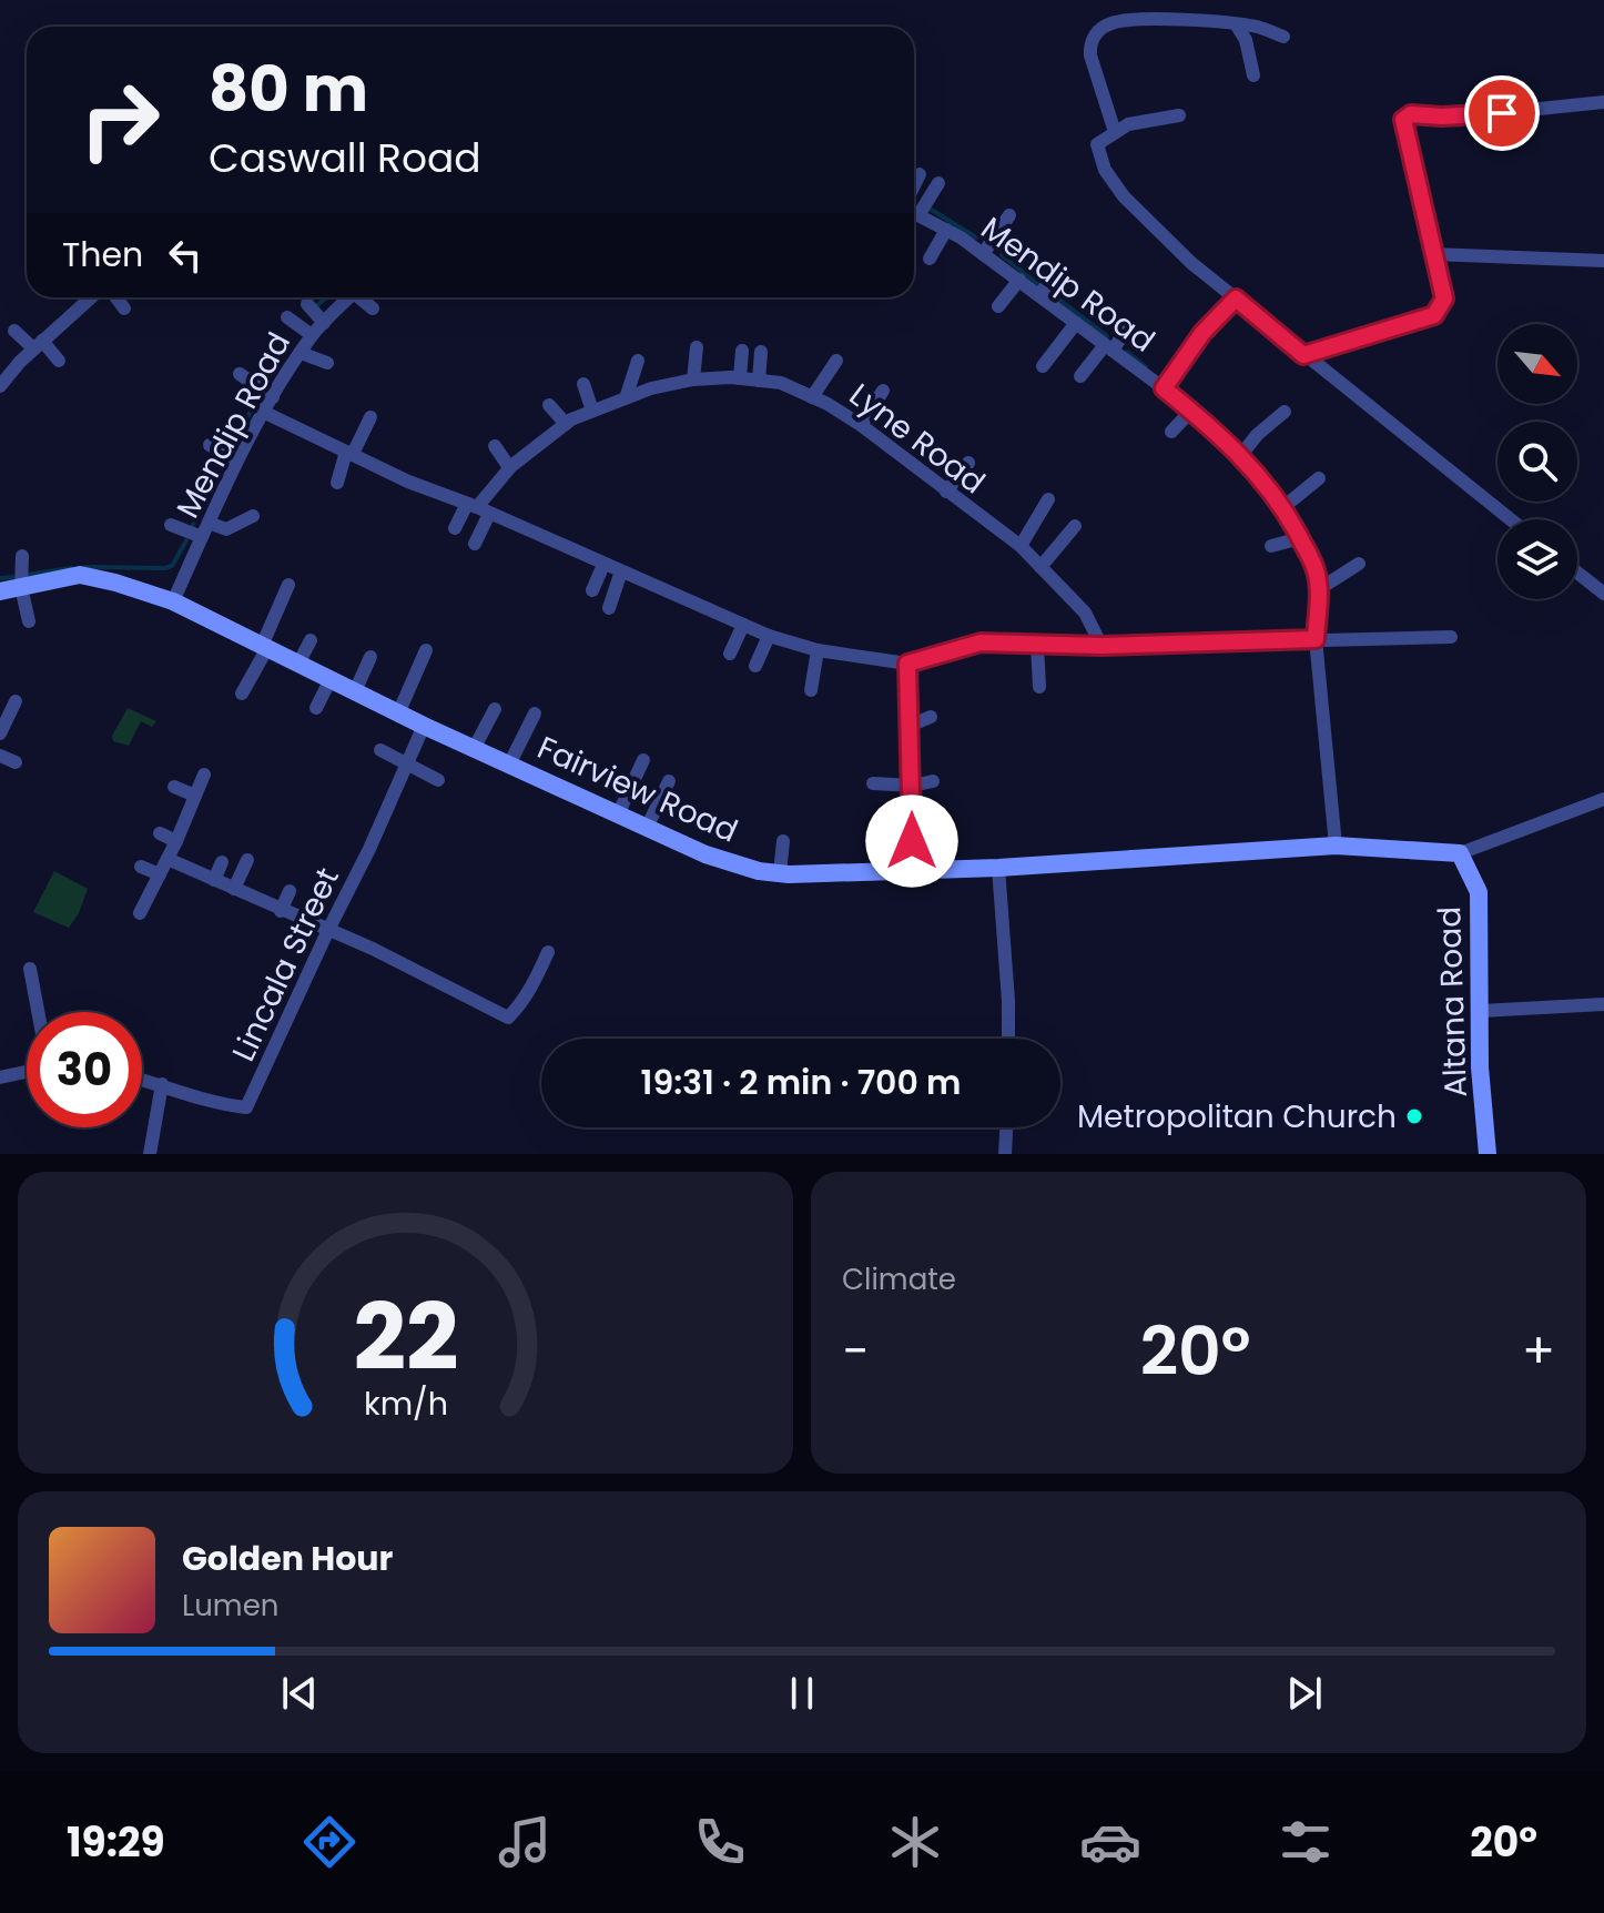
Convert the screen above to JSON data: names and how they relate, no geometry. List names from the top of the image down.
{
  "streets": {
    "main road": ["Fairview Road", "Altana Road"],
    "street": ["Mendip Road", "Lyne Road", "Lincala Street"]
  },
  "crossings": [
    ["Mendip Road", "Fairview Road"],
    ["Fairview Road", "Lincala Street"],
    ["Fairview Road", "Altana Road"]
  ],
  "places": ["Metropolitan Church"],
  "north": "bottom right",
  "page": {
    "turn": ["80 m", "Caswall Road"],
    "then": "Then",
    "limit": "30",
    "trip": "19:31 · 2 min · 700 m",
    "tile": "Climate",
    "heat": ["−", "20°", "+"],
    "song": ["Golden Hour", "Lumen"],
    "tabs": ["19:29", "20°"],
    "gauge": ["22", "km/h"]
  }
}
